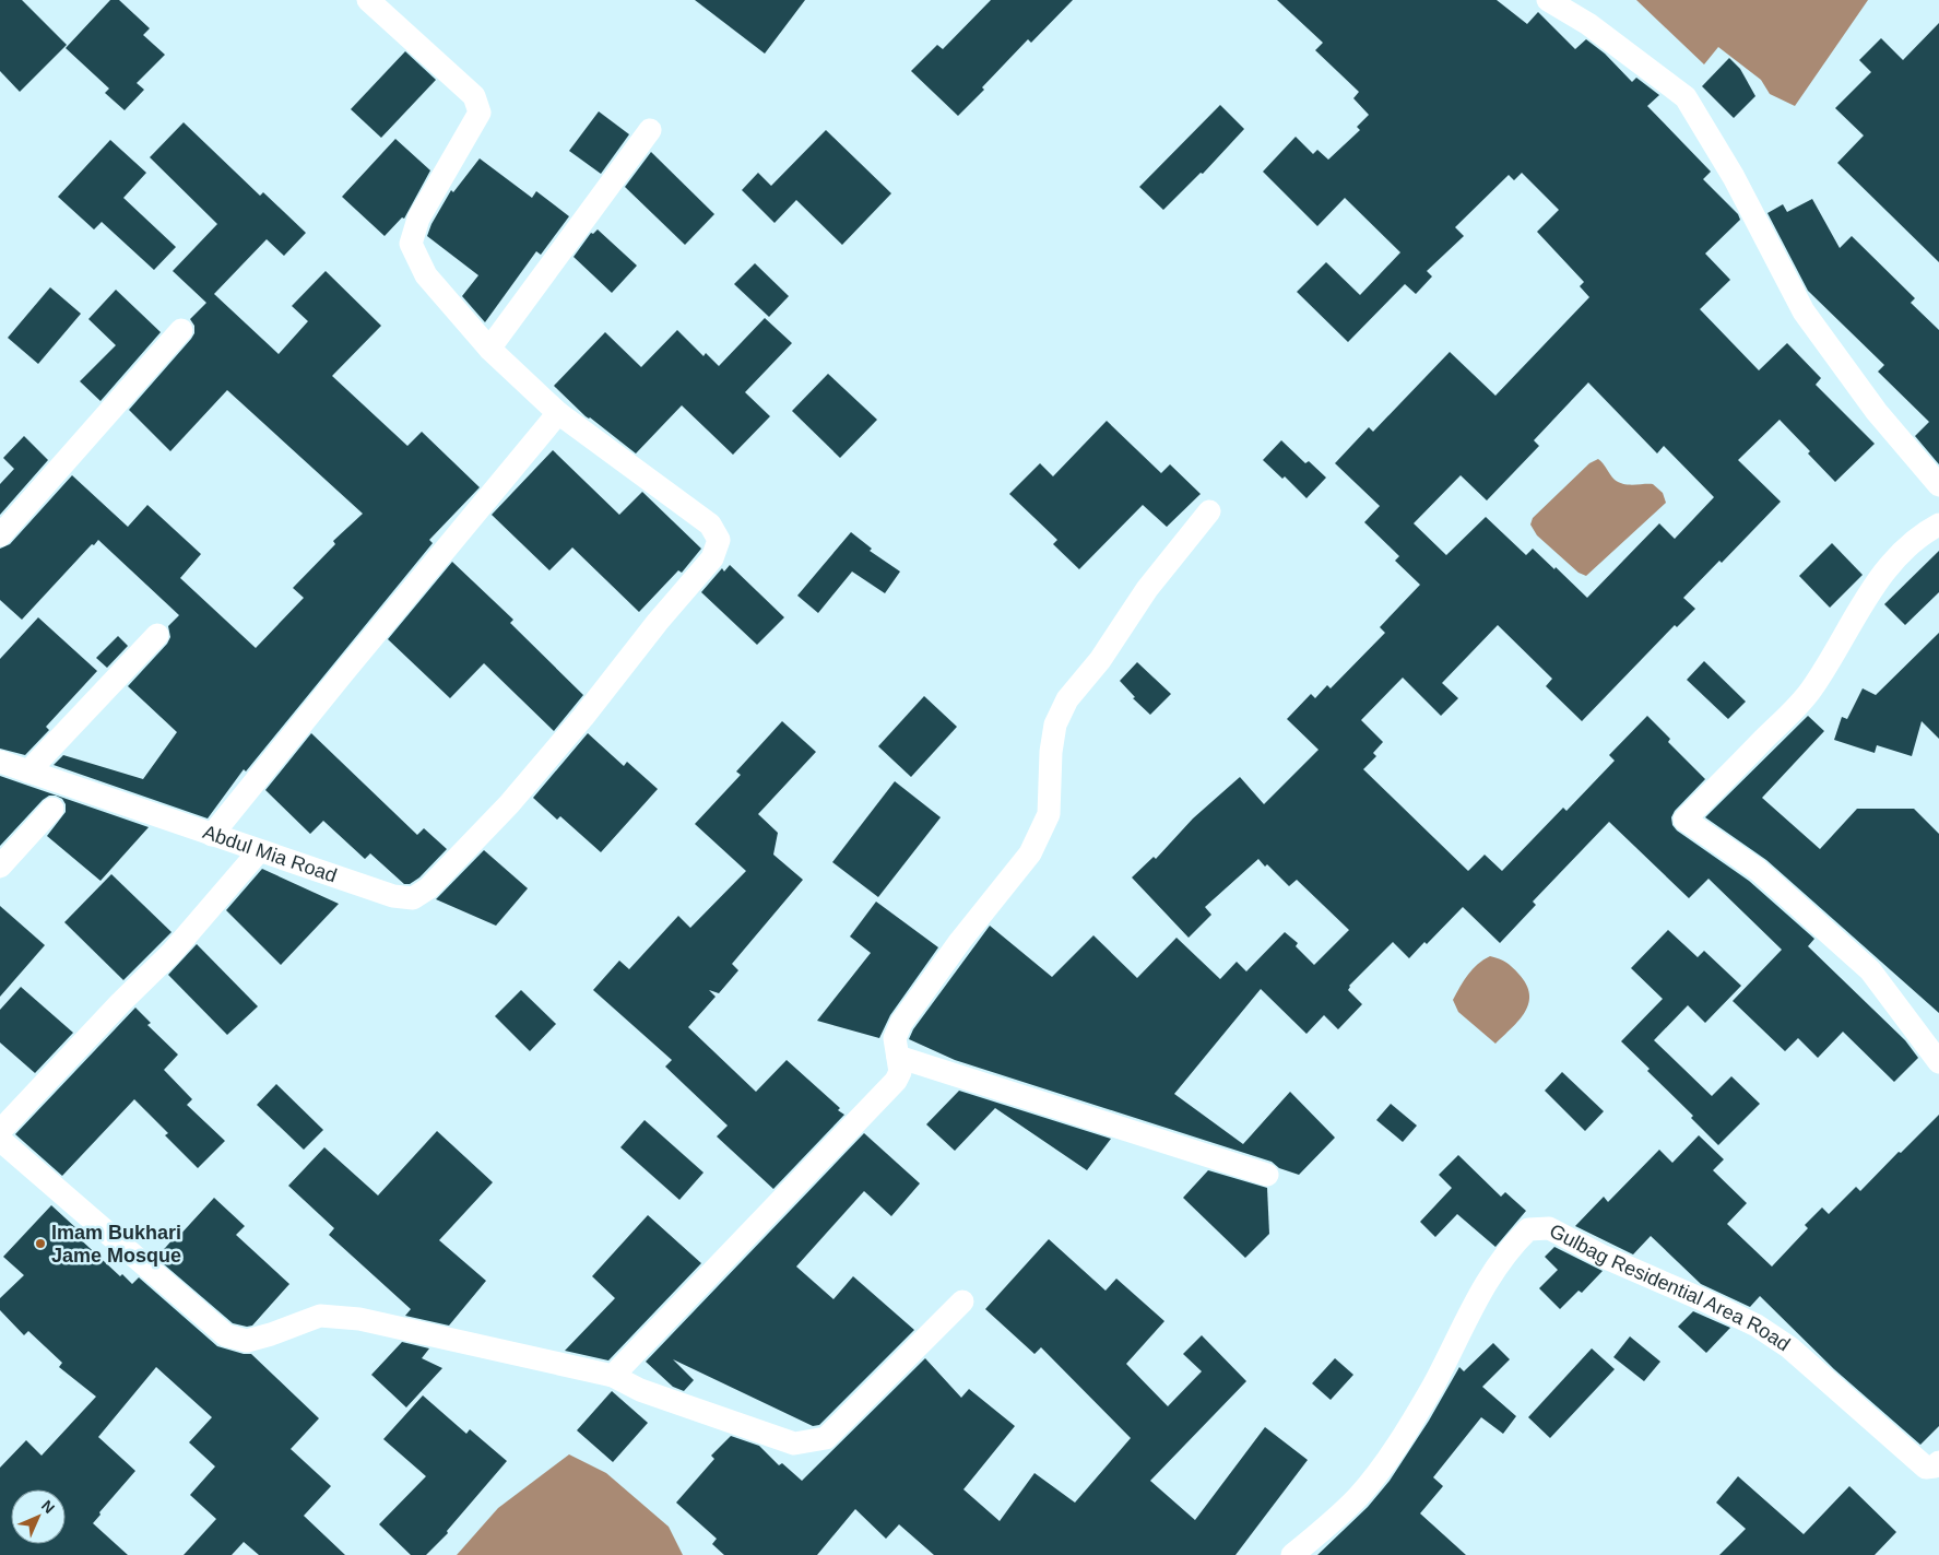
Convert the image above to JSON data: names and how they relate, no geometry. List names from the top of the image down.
{
  "streets": {
    "street": ["Abdul Mia Road", "Gulbag Residential Area Road"]
  },
  "places": ["Imam Bukhari Jame Mosque"],
  "north": "top right"
}
